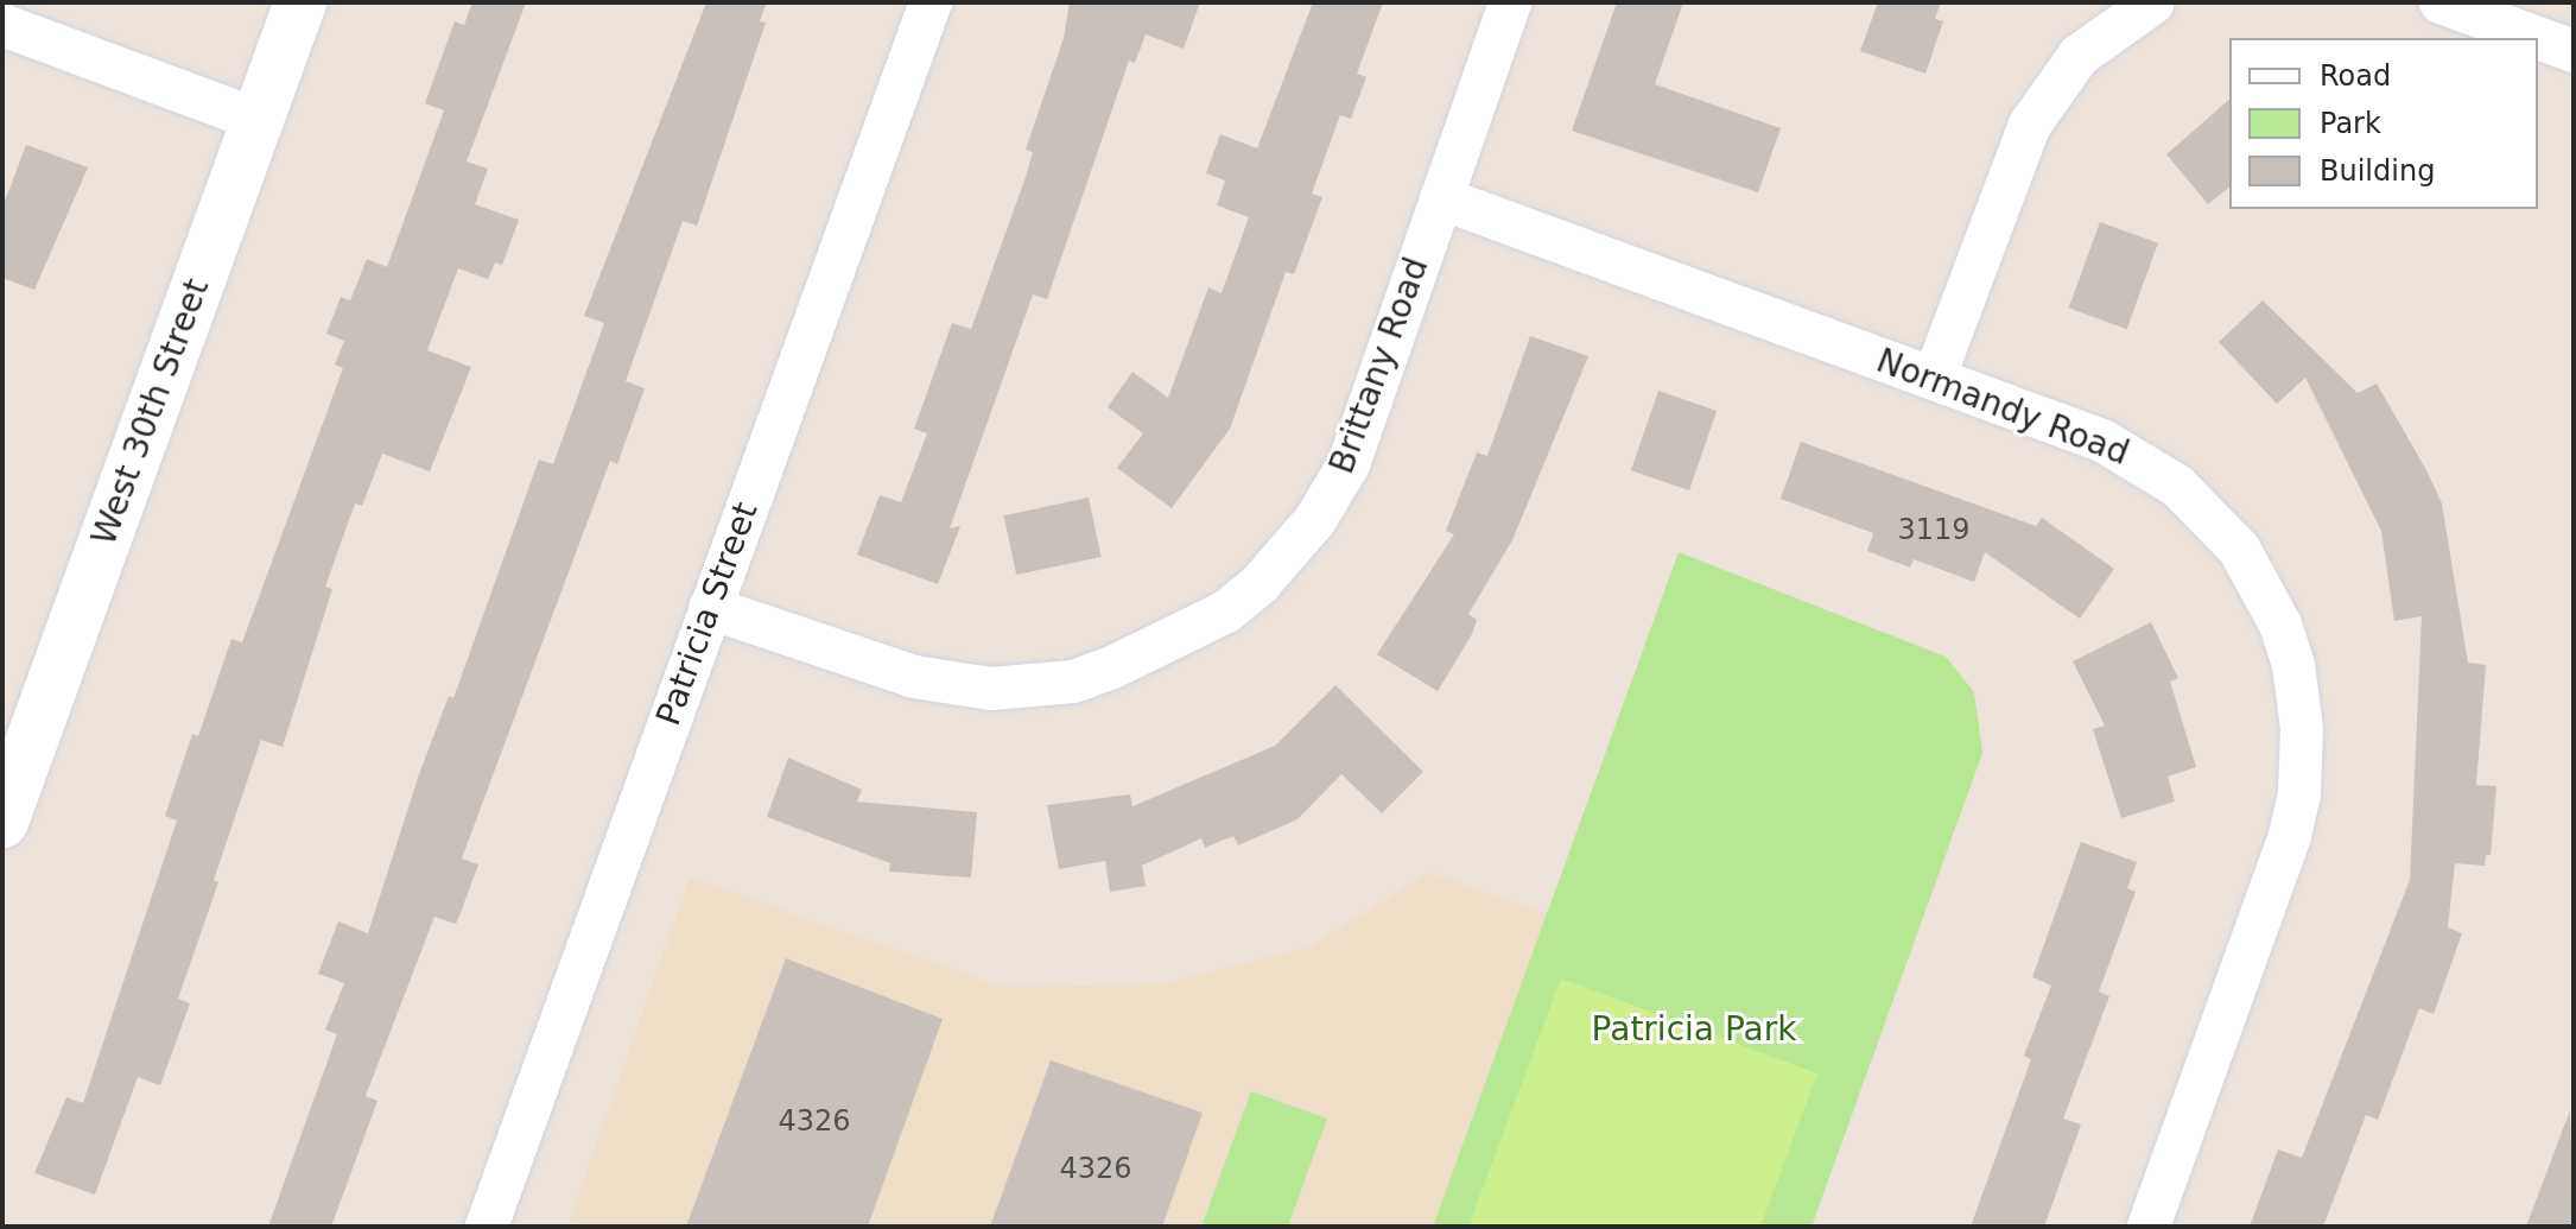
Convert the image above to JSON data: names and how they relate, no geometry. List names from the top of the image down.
{
  "streets": {
    "main road": ["West 30th Street"],
    "street": ["Brittany Road", "Normandy Road", "Patricia Street"]
  },
  "crossings": [
    ["Brittany Road", "Normandy Road"],
    ["Brittany Road", "Patricia Street"]
  ],
  "parks": ["Patricia Park"],
  "house_numbers": ["3119", "4326", "4326"],
  "legend": ["Road", "Park", "Building"]
}
